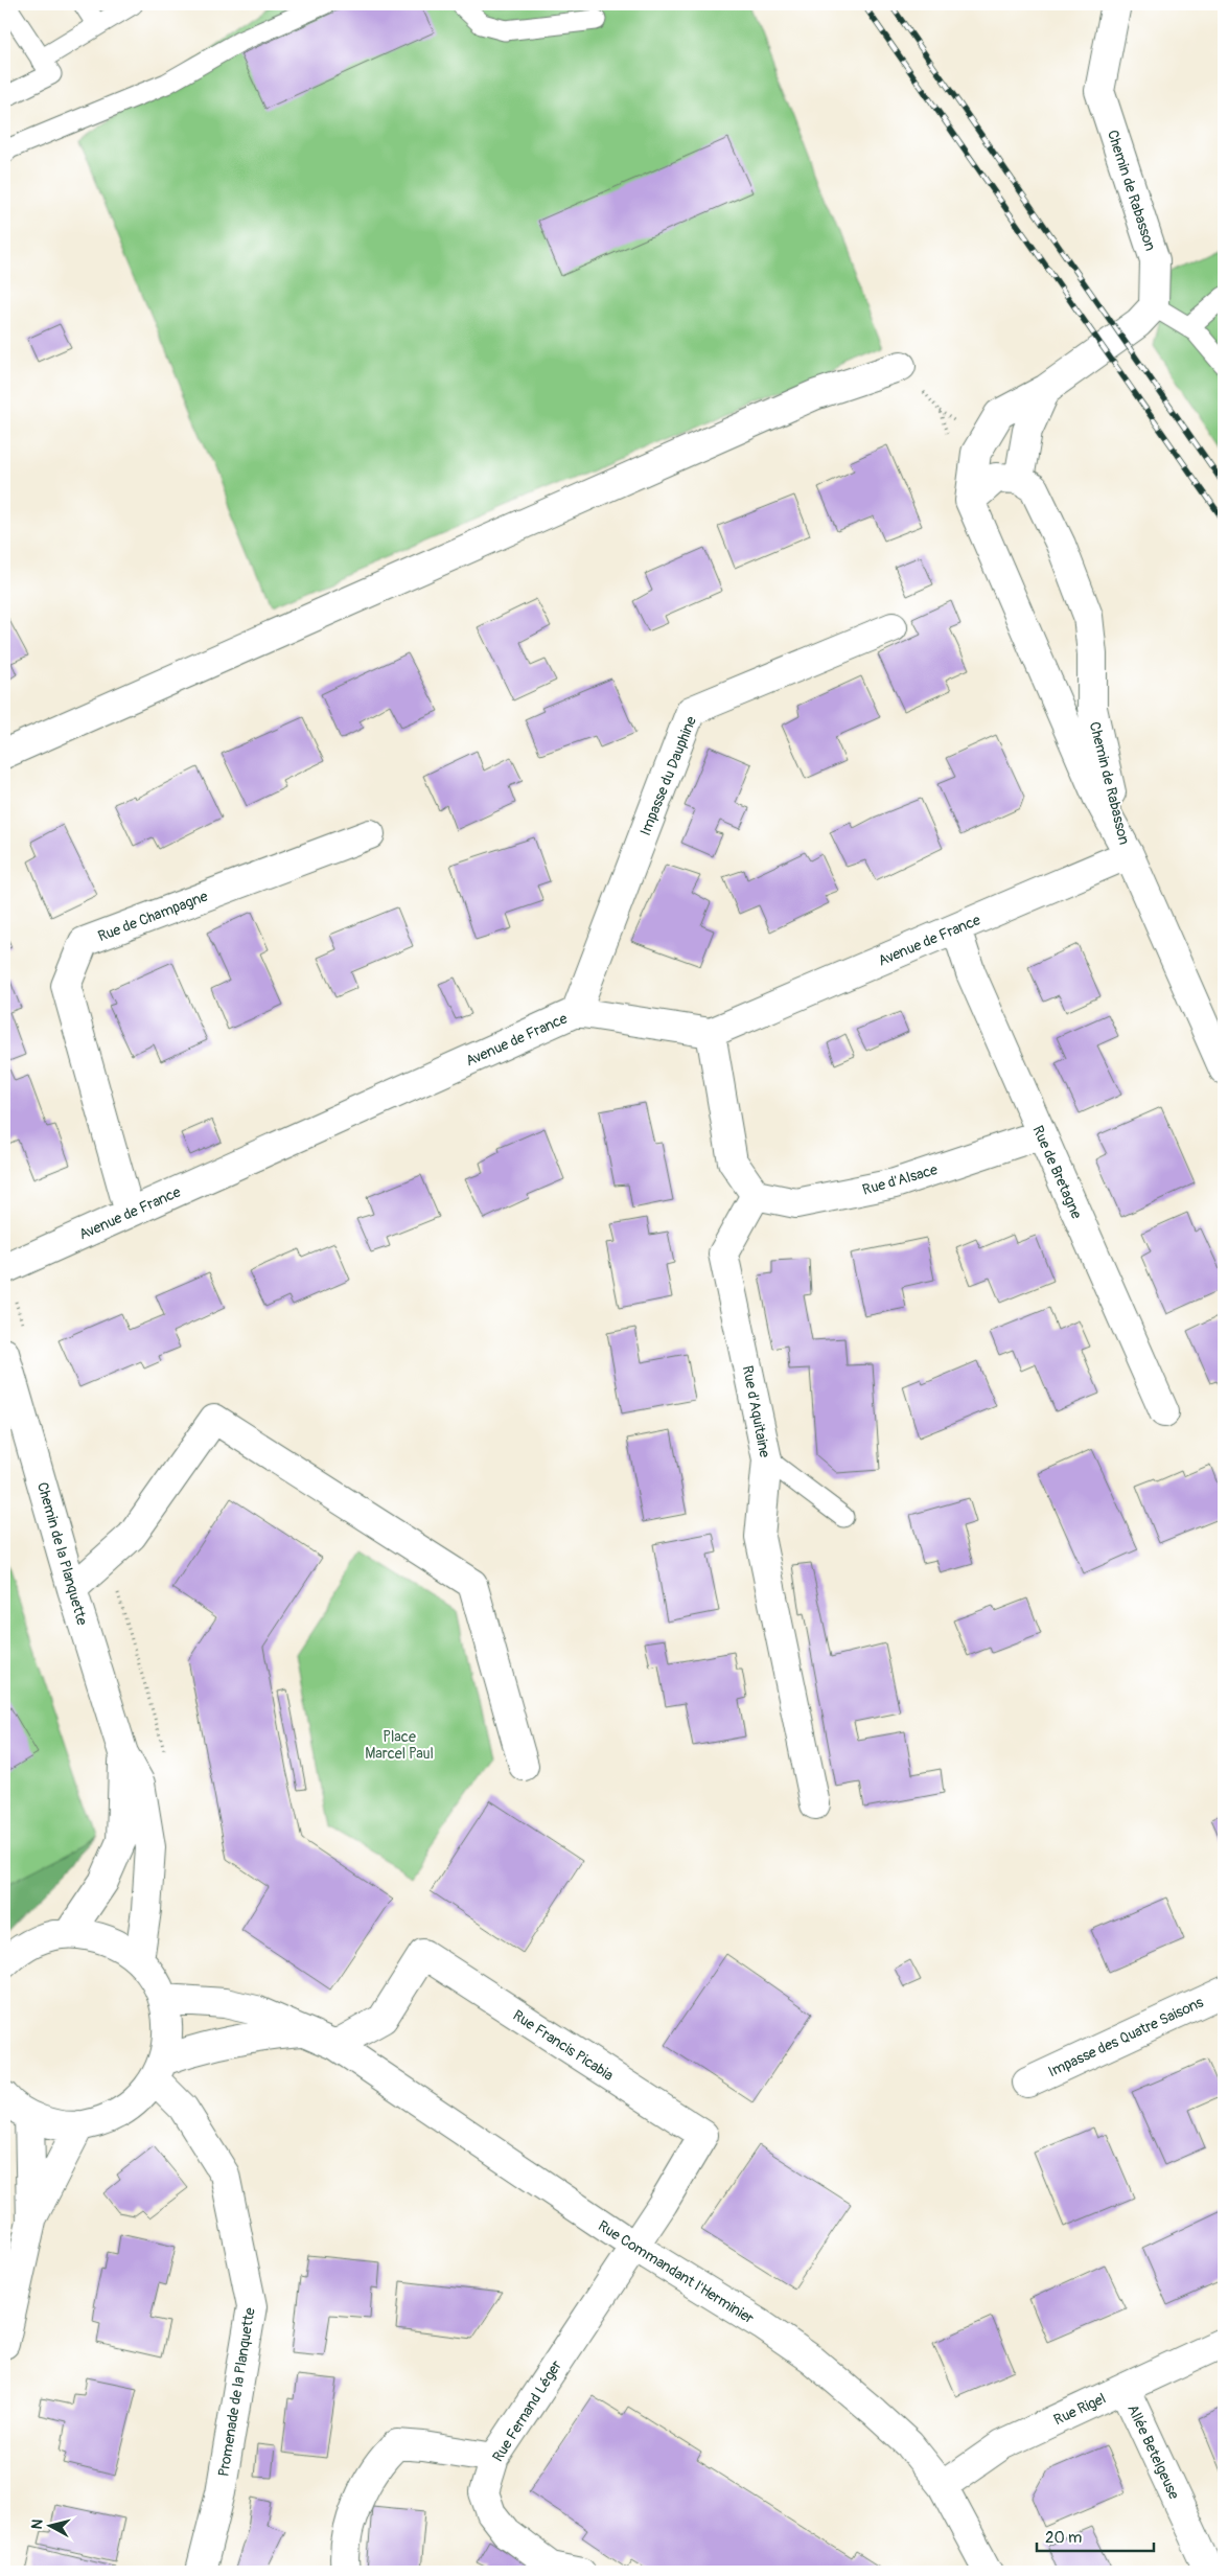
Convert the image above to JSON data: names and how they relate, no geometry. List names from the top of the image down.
{
  "streets": {
    "street": [
      "Chemin de Rabasson",
      "Impasse du Dauphine",
      "Rue de Champagne",
      "Avenue de France",
      "Rue de Bretagne",
      "Rue d'Alsace",
      "Rue d'Aquitaine",
      "Chemin de la Planquette",
      "Impasse des Quatre Saisons",
      "Rue Francis Picabia",
      "Rue Commandant l'Herminier",
      "Promenade de la Planquette",
      "Rue Rigel",
      "Rue Fernand Léger",
      "Allée Betelgeuse"
    ]
  },
  "crossings": [
    ["Chemin de Rabasson", "Avenue de France"],
    ["Impasse du Dauphine", "Avenue de France"],
    ["Rue de Champagne", "Avenue de France"],
    ["Avenue de France", "Rue de Bretagne"],
    ["Rue de Bretagne", "Rue d'Alsace"],
    ["Rue d'Alsace", "Rue d'Aquitaine"],
    ["Rue Francis Picabia", "Rue Commandant l'Herminier"],
    ["Rue Francis Picabia", "Rue Fernand Léger"],
    ["Rue Commandant l'Herminier", "Promenade de la Planquette"],
    ["Rue Commandant l'Herminier", "Rue Rigel"],
    ["Rue Commandant l'Herminier", "Rue Fernand Léger"],
    ["Rue Rigel", "Allée Betelgeuse"]
  ],
  "parks": ["Place Marcel Paul"],
  "scale_bar": "20 m",
  "north": "left"
}
